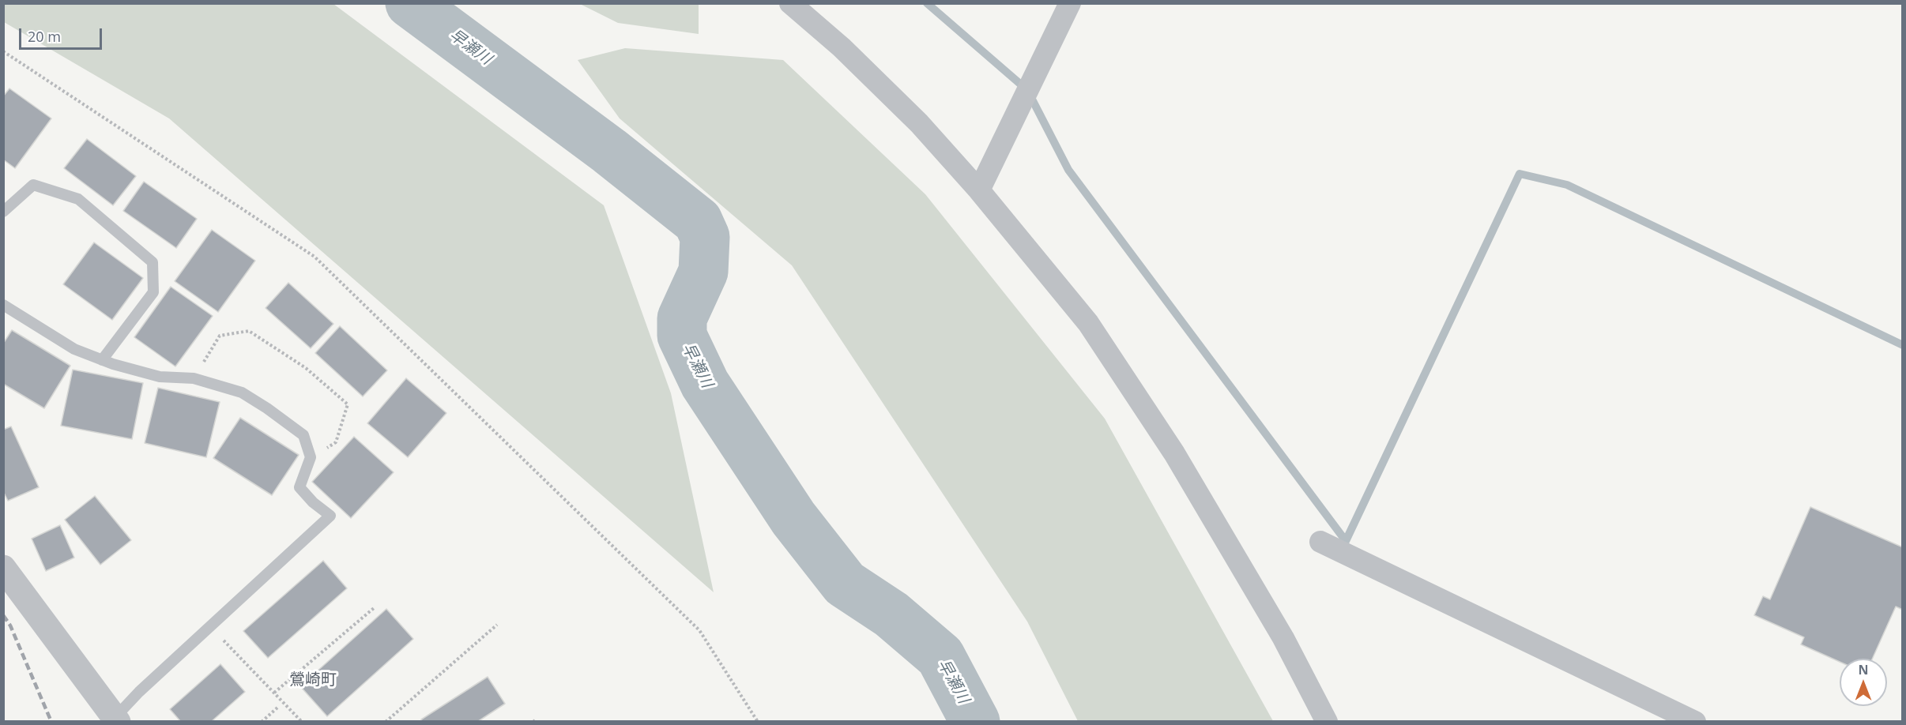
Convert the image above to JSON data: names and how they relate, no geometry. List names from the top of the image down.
{
  "districts": ["鶯崎町"],
  "water": ["早瀬川"],
  "scale_bar": "20 m",
  "north": "top"
}
